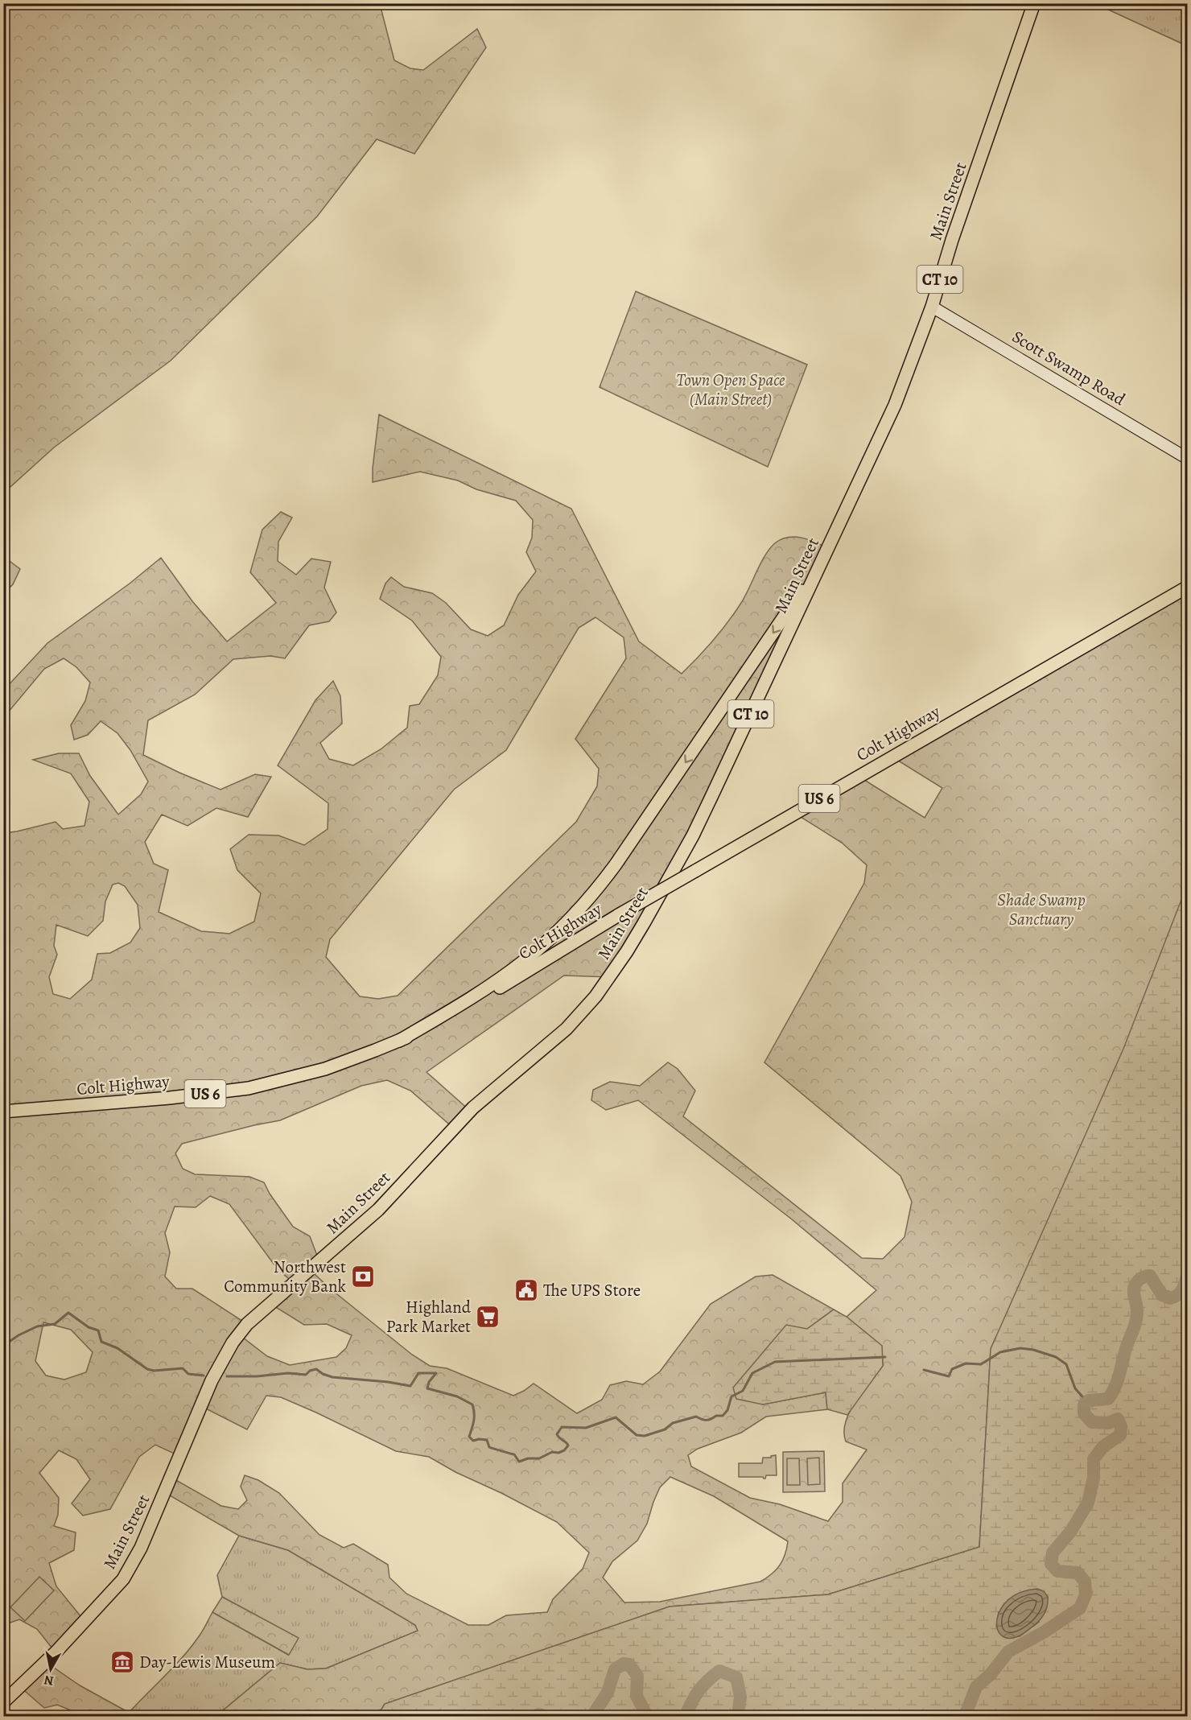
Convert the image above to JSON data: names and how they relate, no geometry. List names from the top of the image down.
{
  "streets": {
    "highway": [
      "Main Street",
      "CT 10",
      "Colt Highway",
      "US 6"
    ],
    "main road": ["Scott Swamp Road"]
  },
  "crossings": [
    ["Main Street", "Scott Swamp Road"]
  ],
  "parks": ["Town Open Space (Main Street)", "Shade Swamp Sanctuary"],
  "places": {
    "bank": ["Northwest Community Bank"],
    "public building": ["The UPS Store"],
    "supermarket": ["Highland Park Market"],
    "museum": ["Day-Lewis Museum"]
  },
  "north": "bottom"
}
